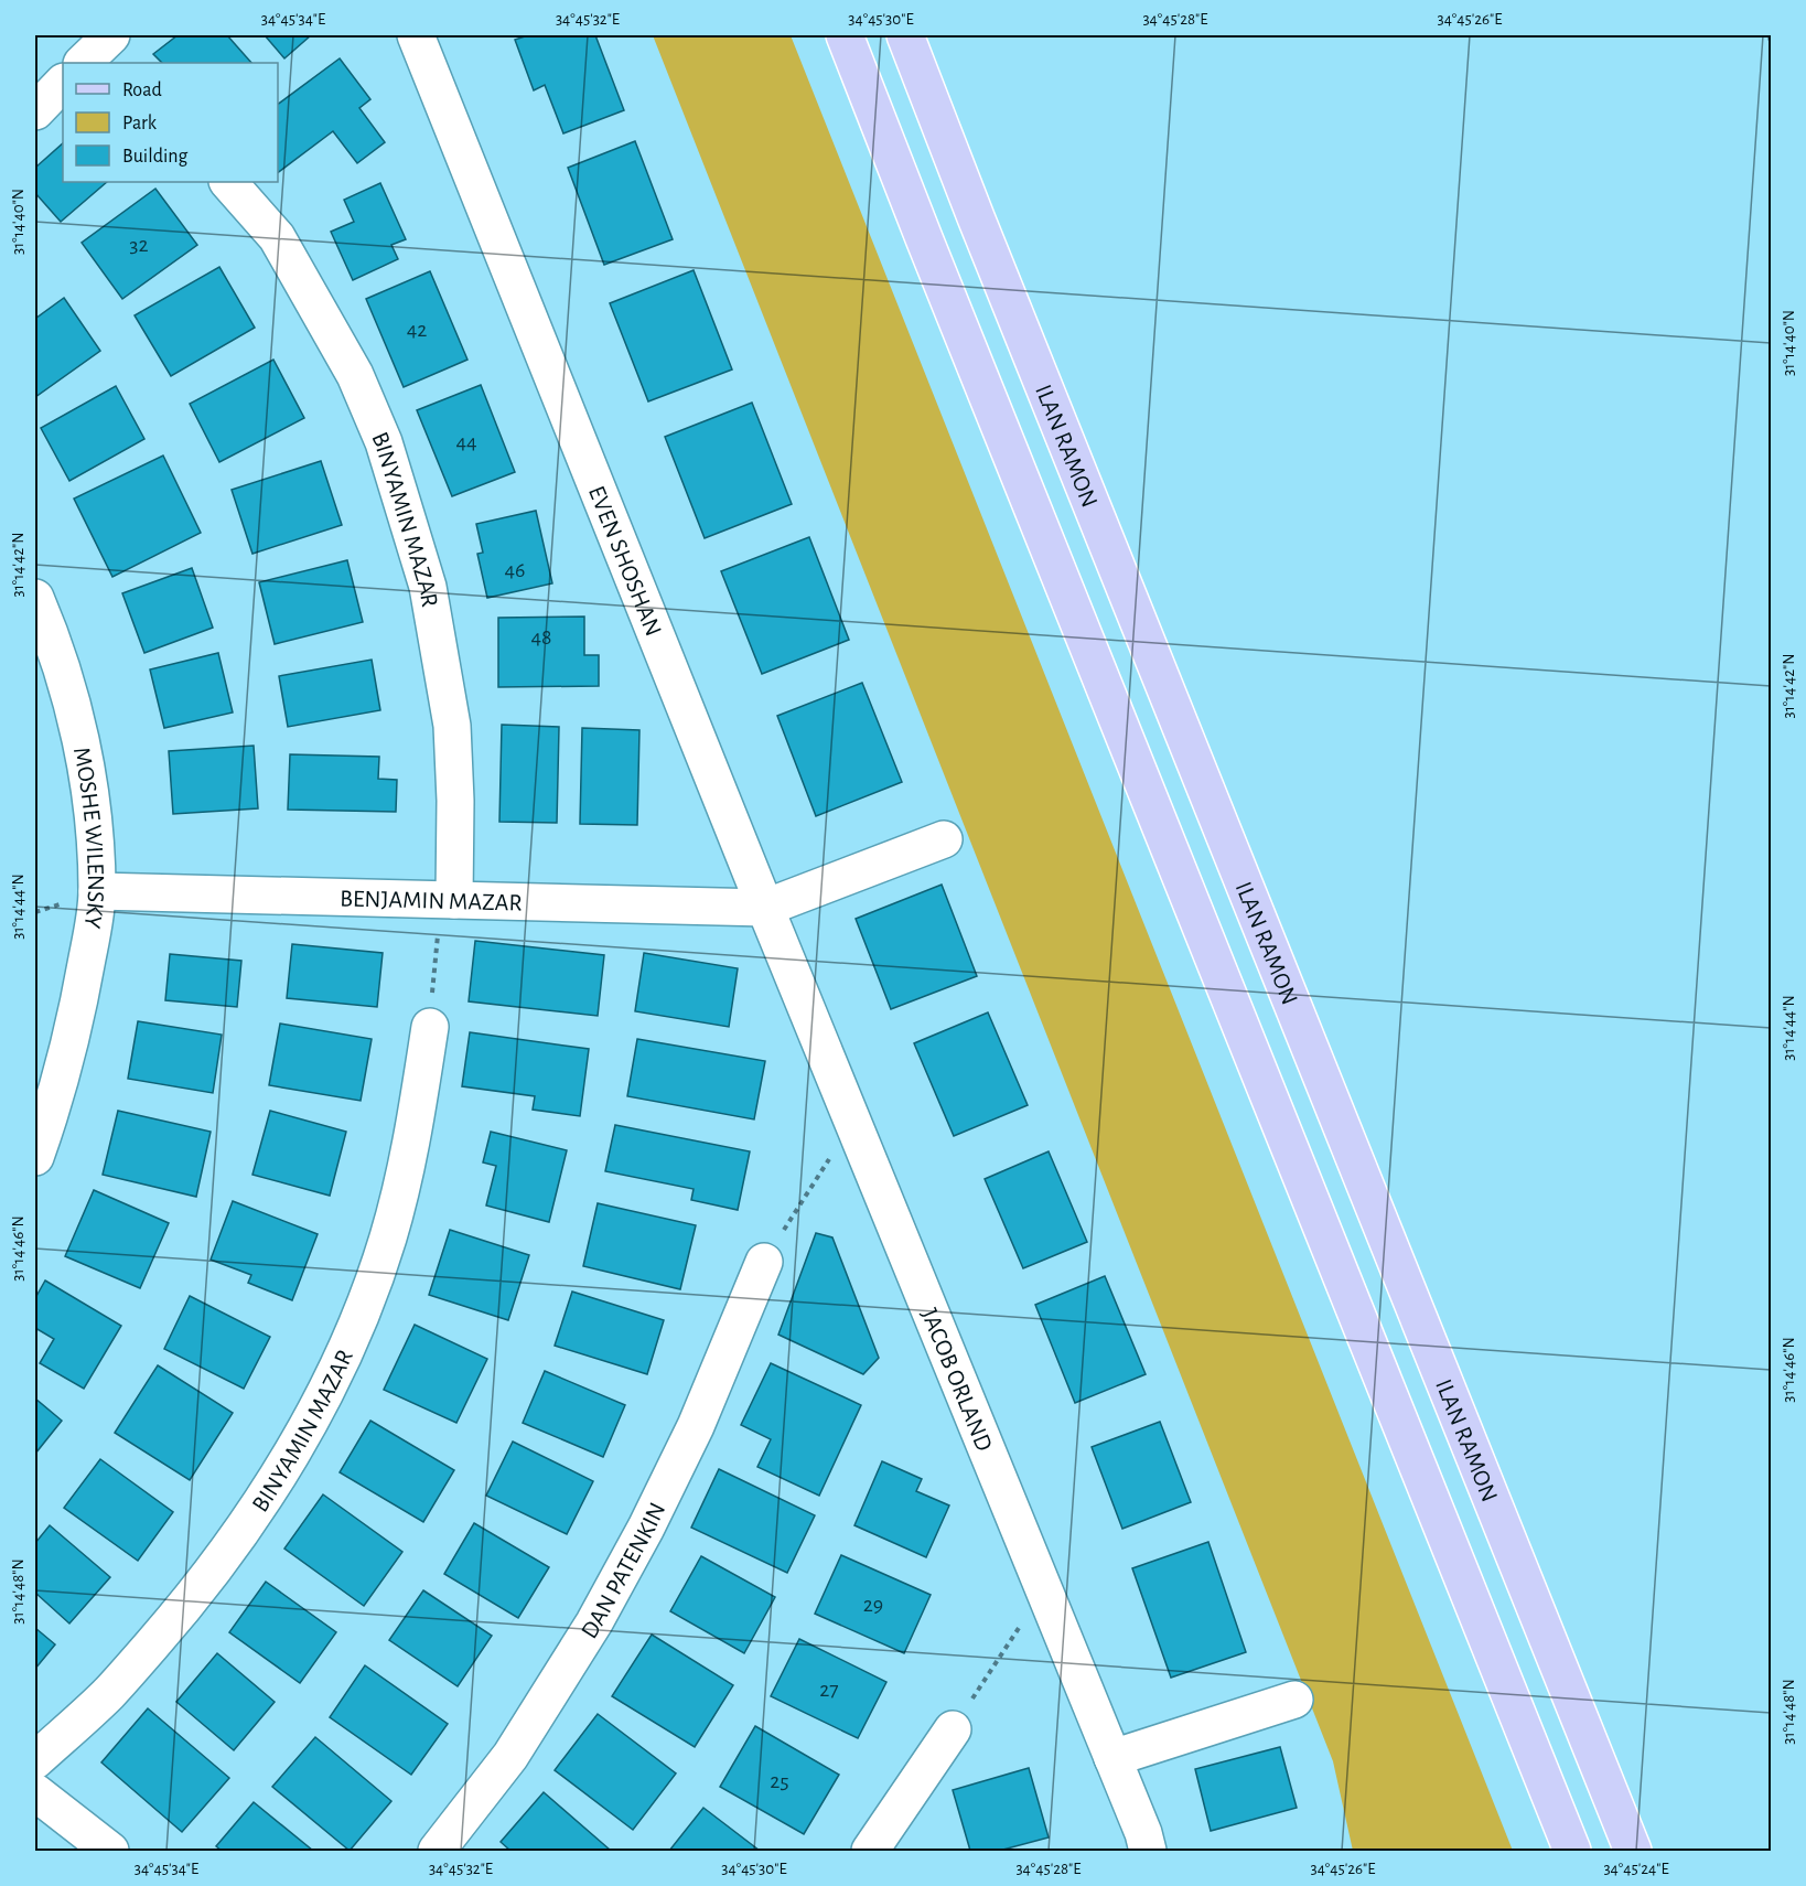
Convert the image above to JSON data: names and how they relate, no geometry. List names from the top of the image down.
{
  "streets": {
    "main road": ["ILAN RAMON"],
    "street": [
      "BINYAMIN MAZAR",
      "EVEN SHOSHAN",
      "MOSHE WILENSKY",
      "BENJAMIN MAZAR",
      "JACOB ORLAND",
      "DAN PATENKIN"
    ]
  },
  "crossings": [
    ["BINYAMIN MAZAR", "BENJAMIN MAZAR"],
    ["EVEN SHOSHAN", "BENJAMIN MAZAR"],
    ["EVEN SHOSHAN", "JACOB ORLAND"],
    ["MOSHE WILENSKY", "BENJAMIN MAZAR"],
    ["BENJAMIN MAZAR", "JACOB ORLAND"]
  ],
  "house_numbers": [
    "32",
    "42",
    "44",
    "46",
    "48",
    "29",
    "27",
    "25"
  ],
  "legend": ["Road", "Park", "Building"],
  "coordinates": [
    "34°45'34\"E",
    "34°45'32\"E",
    "34°45'30\"E",
    "34°45'28\"E",
    "34°45'26\"E",
    "31°14'40\"N",
    "31°14'42\"N",
    "31°14'44\"N",
    "31°14'46\"N",
    "31°14'48\"N",
    "34°45'24\"E"
  ]
}
